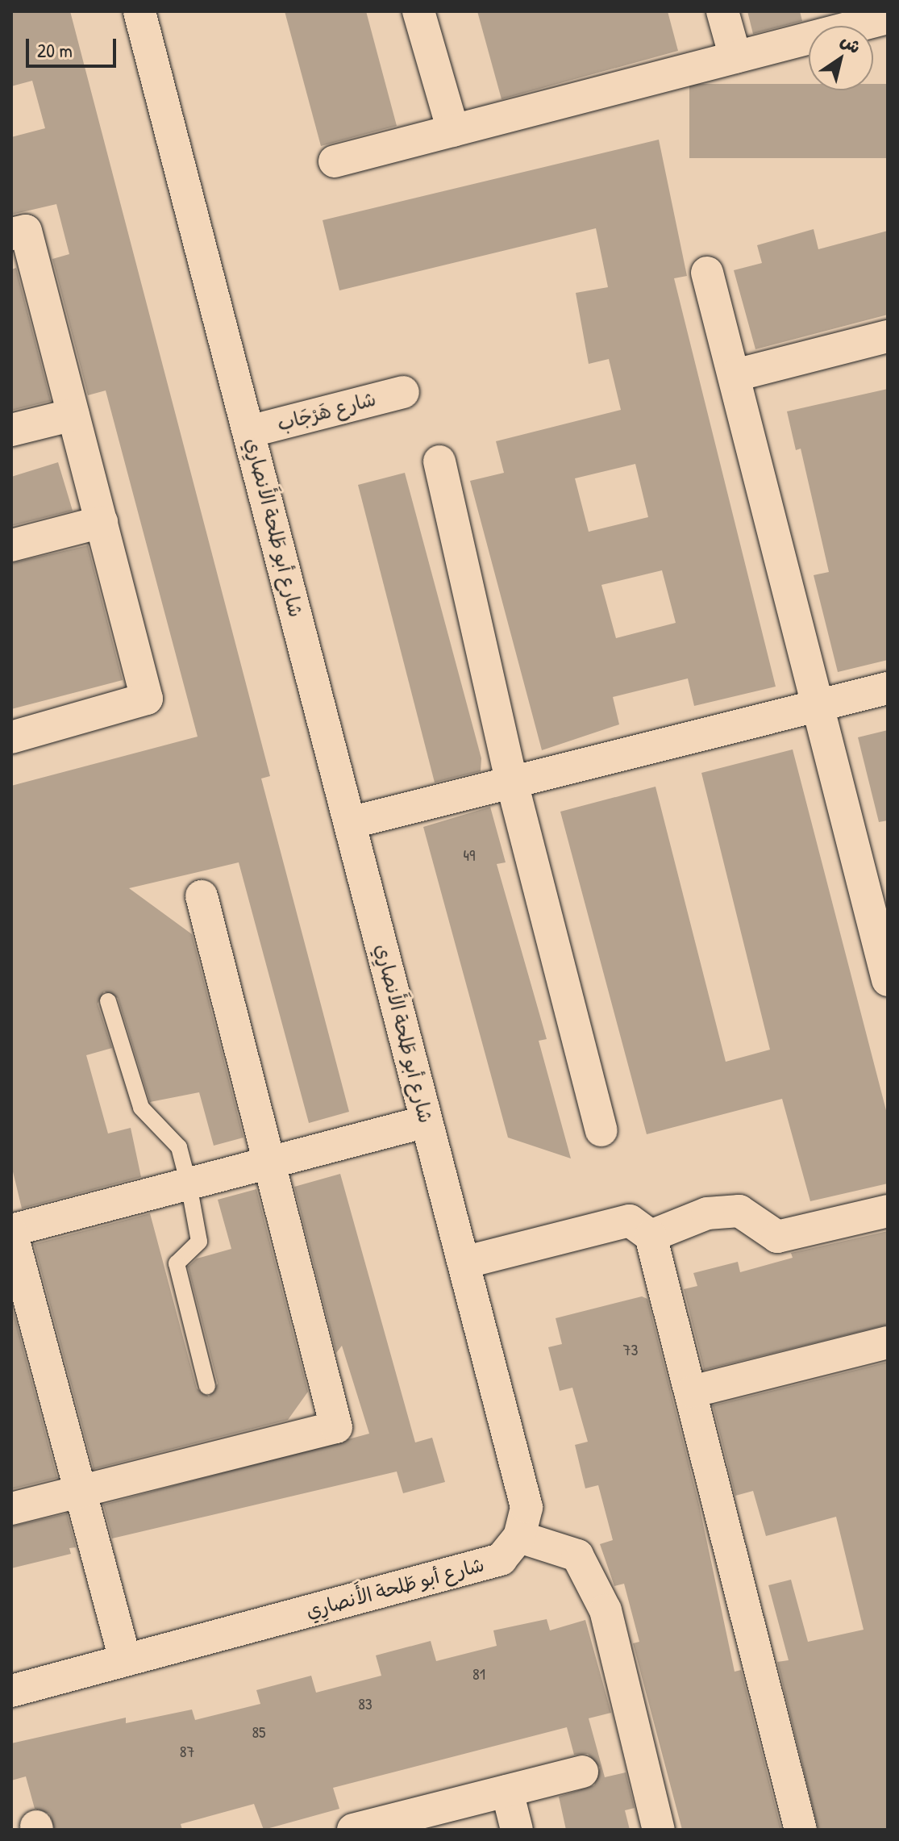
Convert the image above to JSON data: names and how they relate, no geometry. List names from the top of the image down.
{
  "streets": {
    "street": ["شارع هَرْجَاب", "شارع أبو طَلحة الأَنصارِي"]
  },
  "crossings": [
    ["شارع هَرْجَاب", "شارع أبو طَلحة الأَنصارِي"]
  ],
  "house_numbers": [
    "49",
    "73",
    "81",
    "83",
    "85",
    "87"
  ],
  "scale_bar": "20 m",
  "north": "top right"
}
